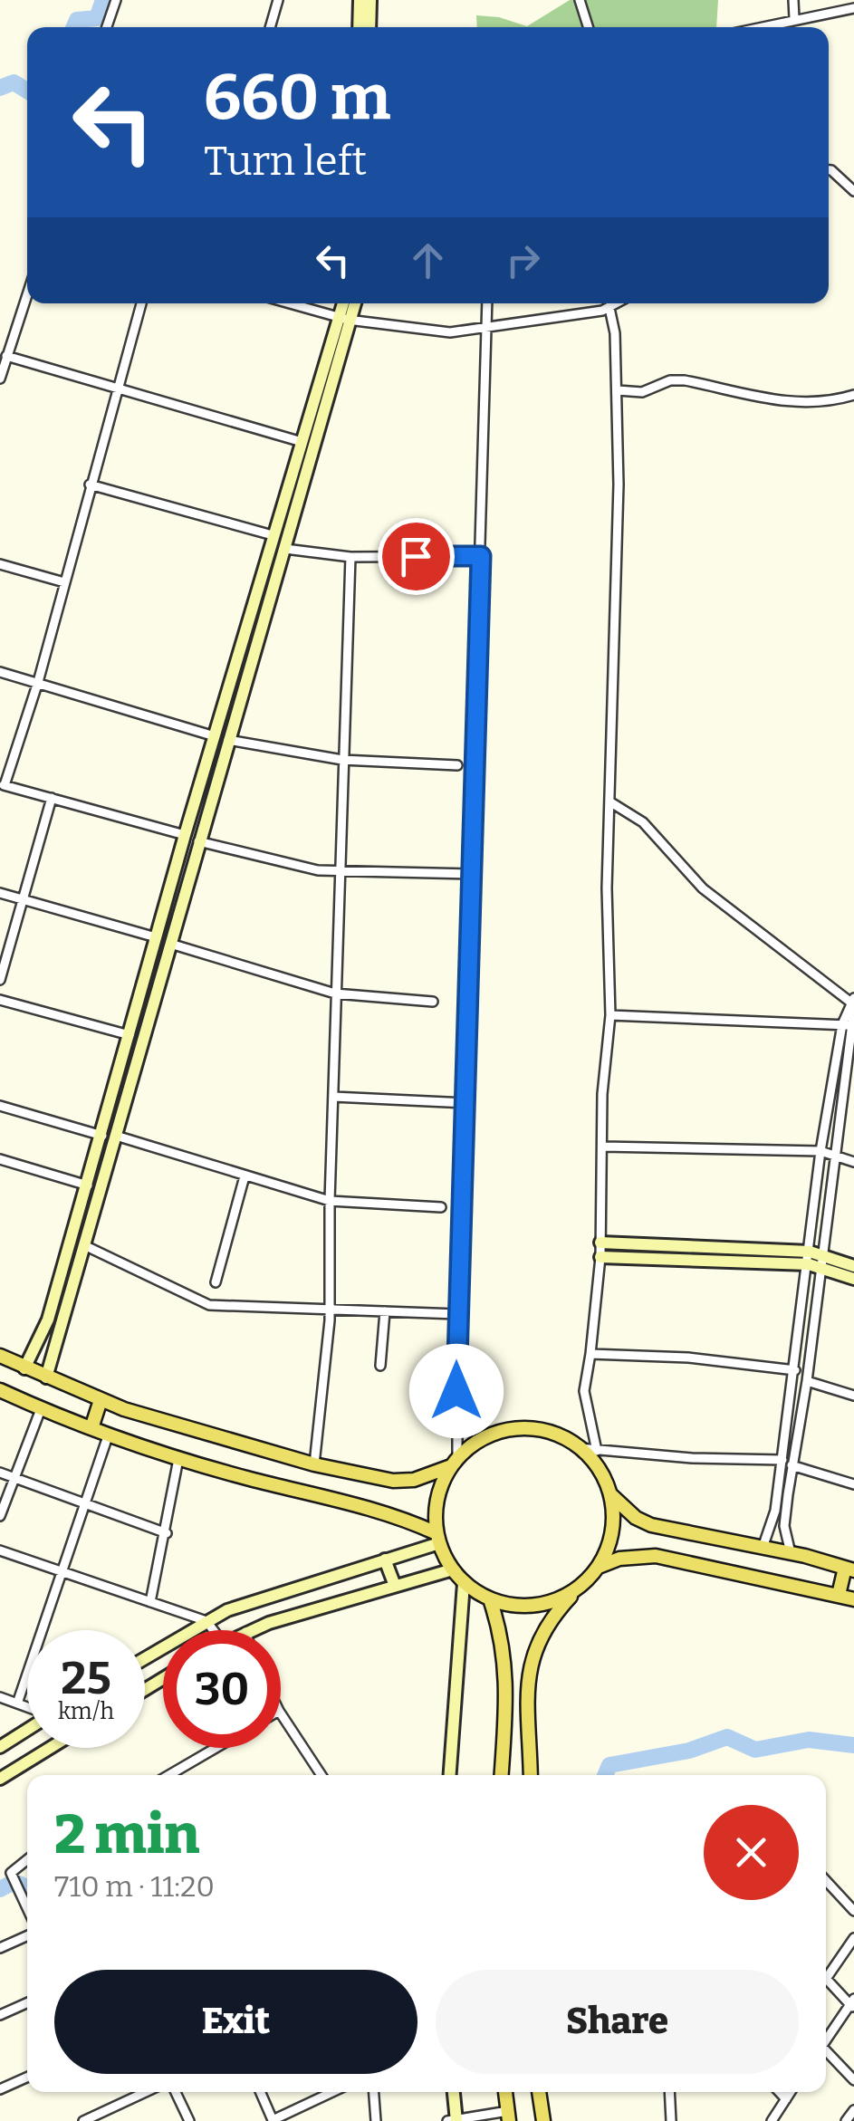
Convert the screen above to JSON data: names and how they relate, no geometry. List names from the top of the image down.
{
  "page": {
    "turn": ["660 m", "Turn left"],
    "speed": "25 km/h",
    "limit": "30",
    "heading": ["2 min", "710 m · 11:20"],
    "buttons": ["Exit", "Share"]
  }
}
